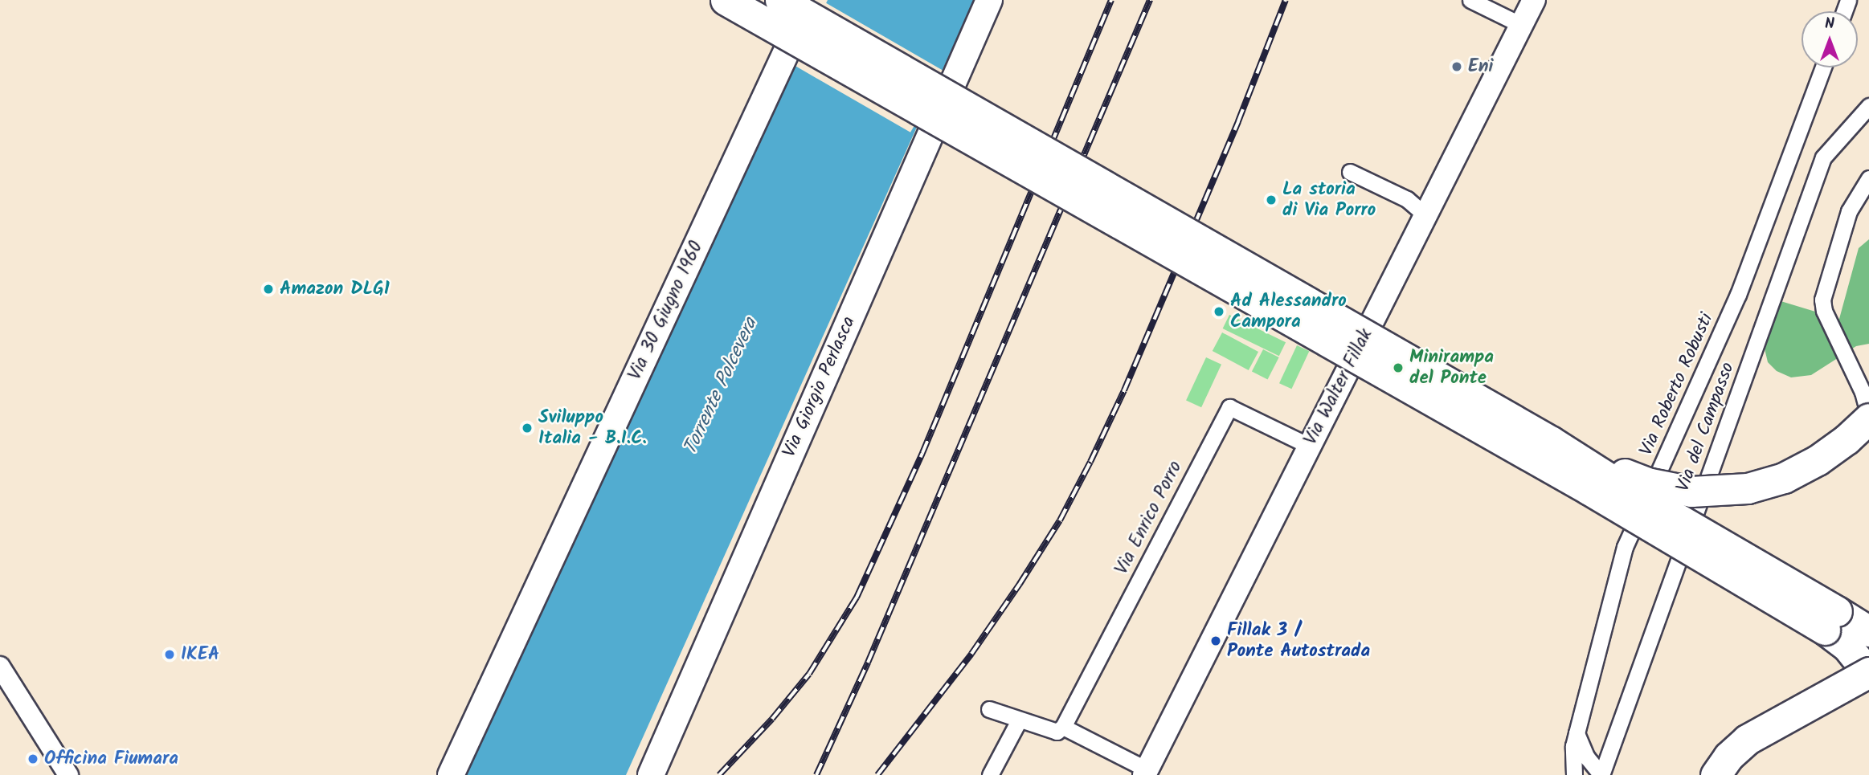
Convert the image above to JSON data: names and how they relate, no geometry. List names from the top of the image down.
{
  "streets": {
    "main road": ["Via 30 Giugno 1960", "Via Giorgio Perlasca", "Via Walter Fillak"],
    "street": ["Via Roberto Robusti", "Via del Campasso", "Via Enrico Porro"]
  },
  "crossings": [
    ["Via Walter Fillak", "Via Enrico Porro"]
  ],
  "water": ["Torrente Polcevera"],
  "places": [
    "Eni",
    "La storia di Via Porro",
    "Amazon DLG1",
    "Ad Alessandro Campora",
    "Minirampa del Ponte",
    "Sviluppo Italia - B.I.C.",
    "Fillak 3 / Ponte Autostrada",
    "IKEA",
    "Officina Fiumara"
  ],
  "north": "top"
}
